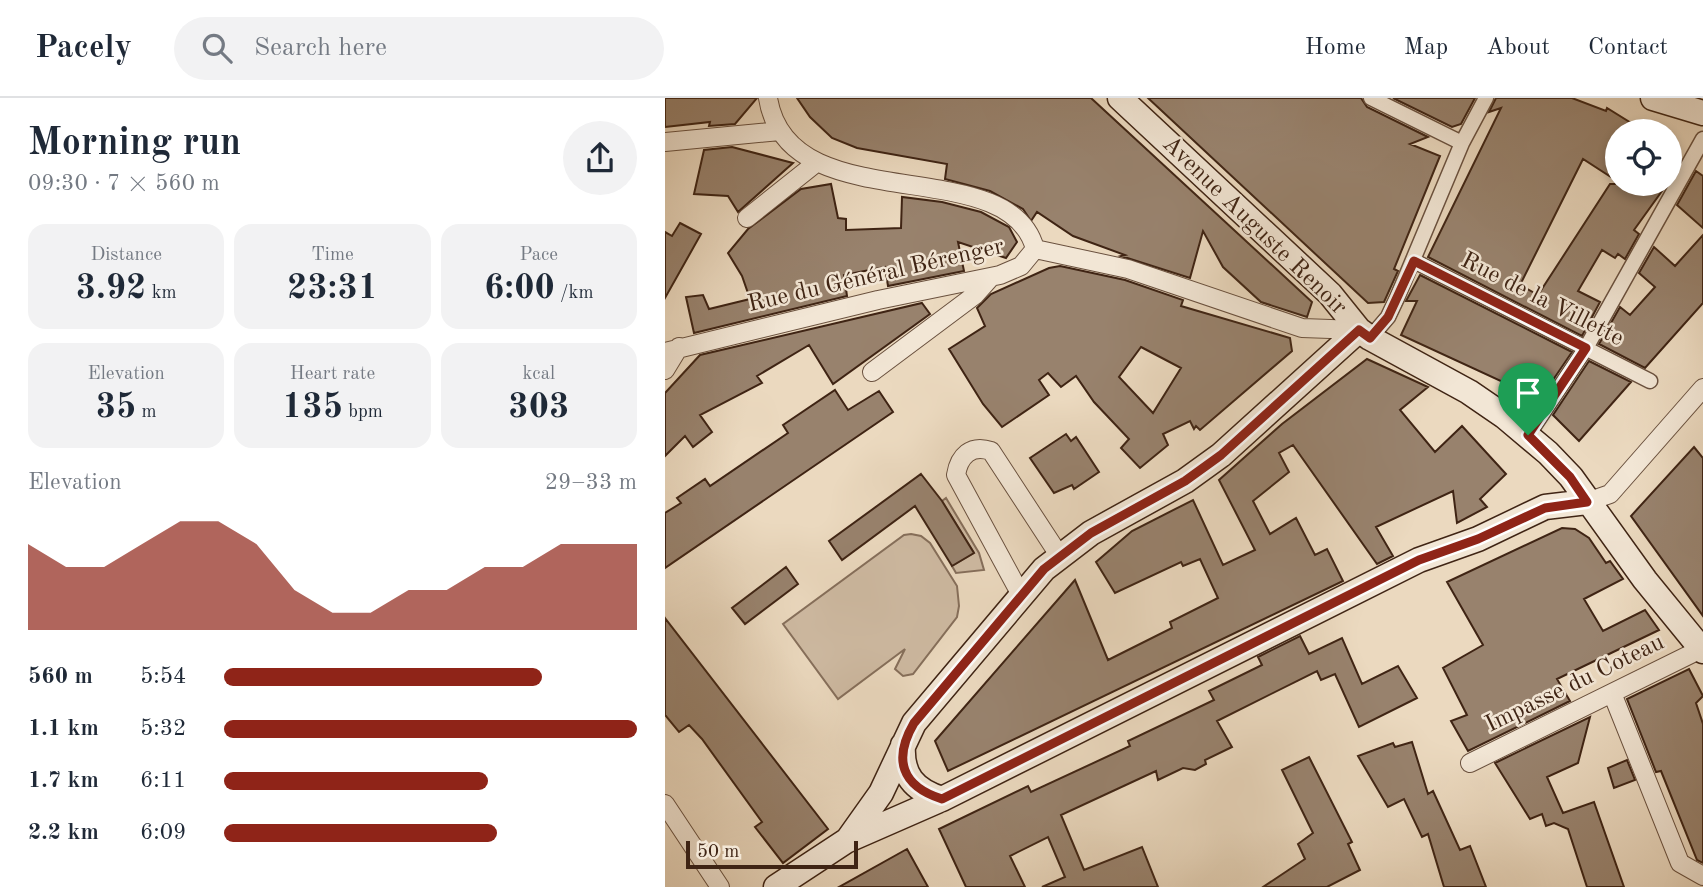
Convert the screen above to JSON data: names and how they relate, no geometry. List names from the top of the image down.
{
  "streets": {
    "main road": ["Avenue Auguste Renoir"],
    "street": ["Rue du Général Bérenger", "Rue de la Villette", "Impasse du Coteau"]
  },
  "crossings": [
    ["Avenue Auguste Renoir", "Rue du Général Bérenger"],
    ["Avenue Auguste Renoir", "Impasse du Coteau"]
  ],
  "scale_bar": "50 m",
  "page": {
    "header": "Pacely",
    "search": "Search here",
    "nav": [
      "Home",
      "Map",
      "About",
      "Contact"
    ],
    "heading": ["Morning run", "09:30 · 7 × 560 m"],
    "stats": [
      ["Distance", "3.92 km"],
      ["Time", "23:31"],
      ["Pace", "6:00 /km"],
      ["Elevation", "35 m"],
      ["Heart rate", "135 bpm"],
      ["kcal", "303"]
    ],
    "chart": ["Elevation", "29–33 m"],
    "list": [
      {
        "name": "560 m",
        "note": "5:54"
      },
      {
        "name": "1.1 km",
        "note": "5:32"
      },
      {
        "name": "1.7 km",
        "note": "6:11"
      },
      {
        "name": "2.2 km",
        "note": "6:09"
      }
    ],
    "scale": "50 m"
  }
}
